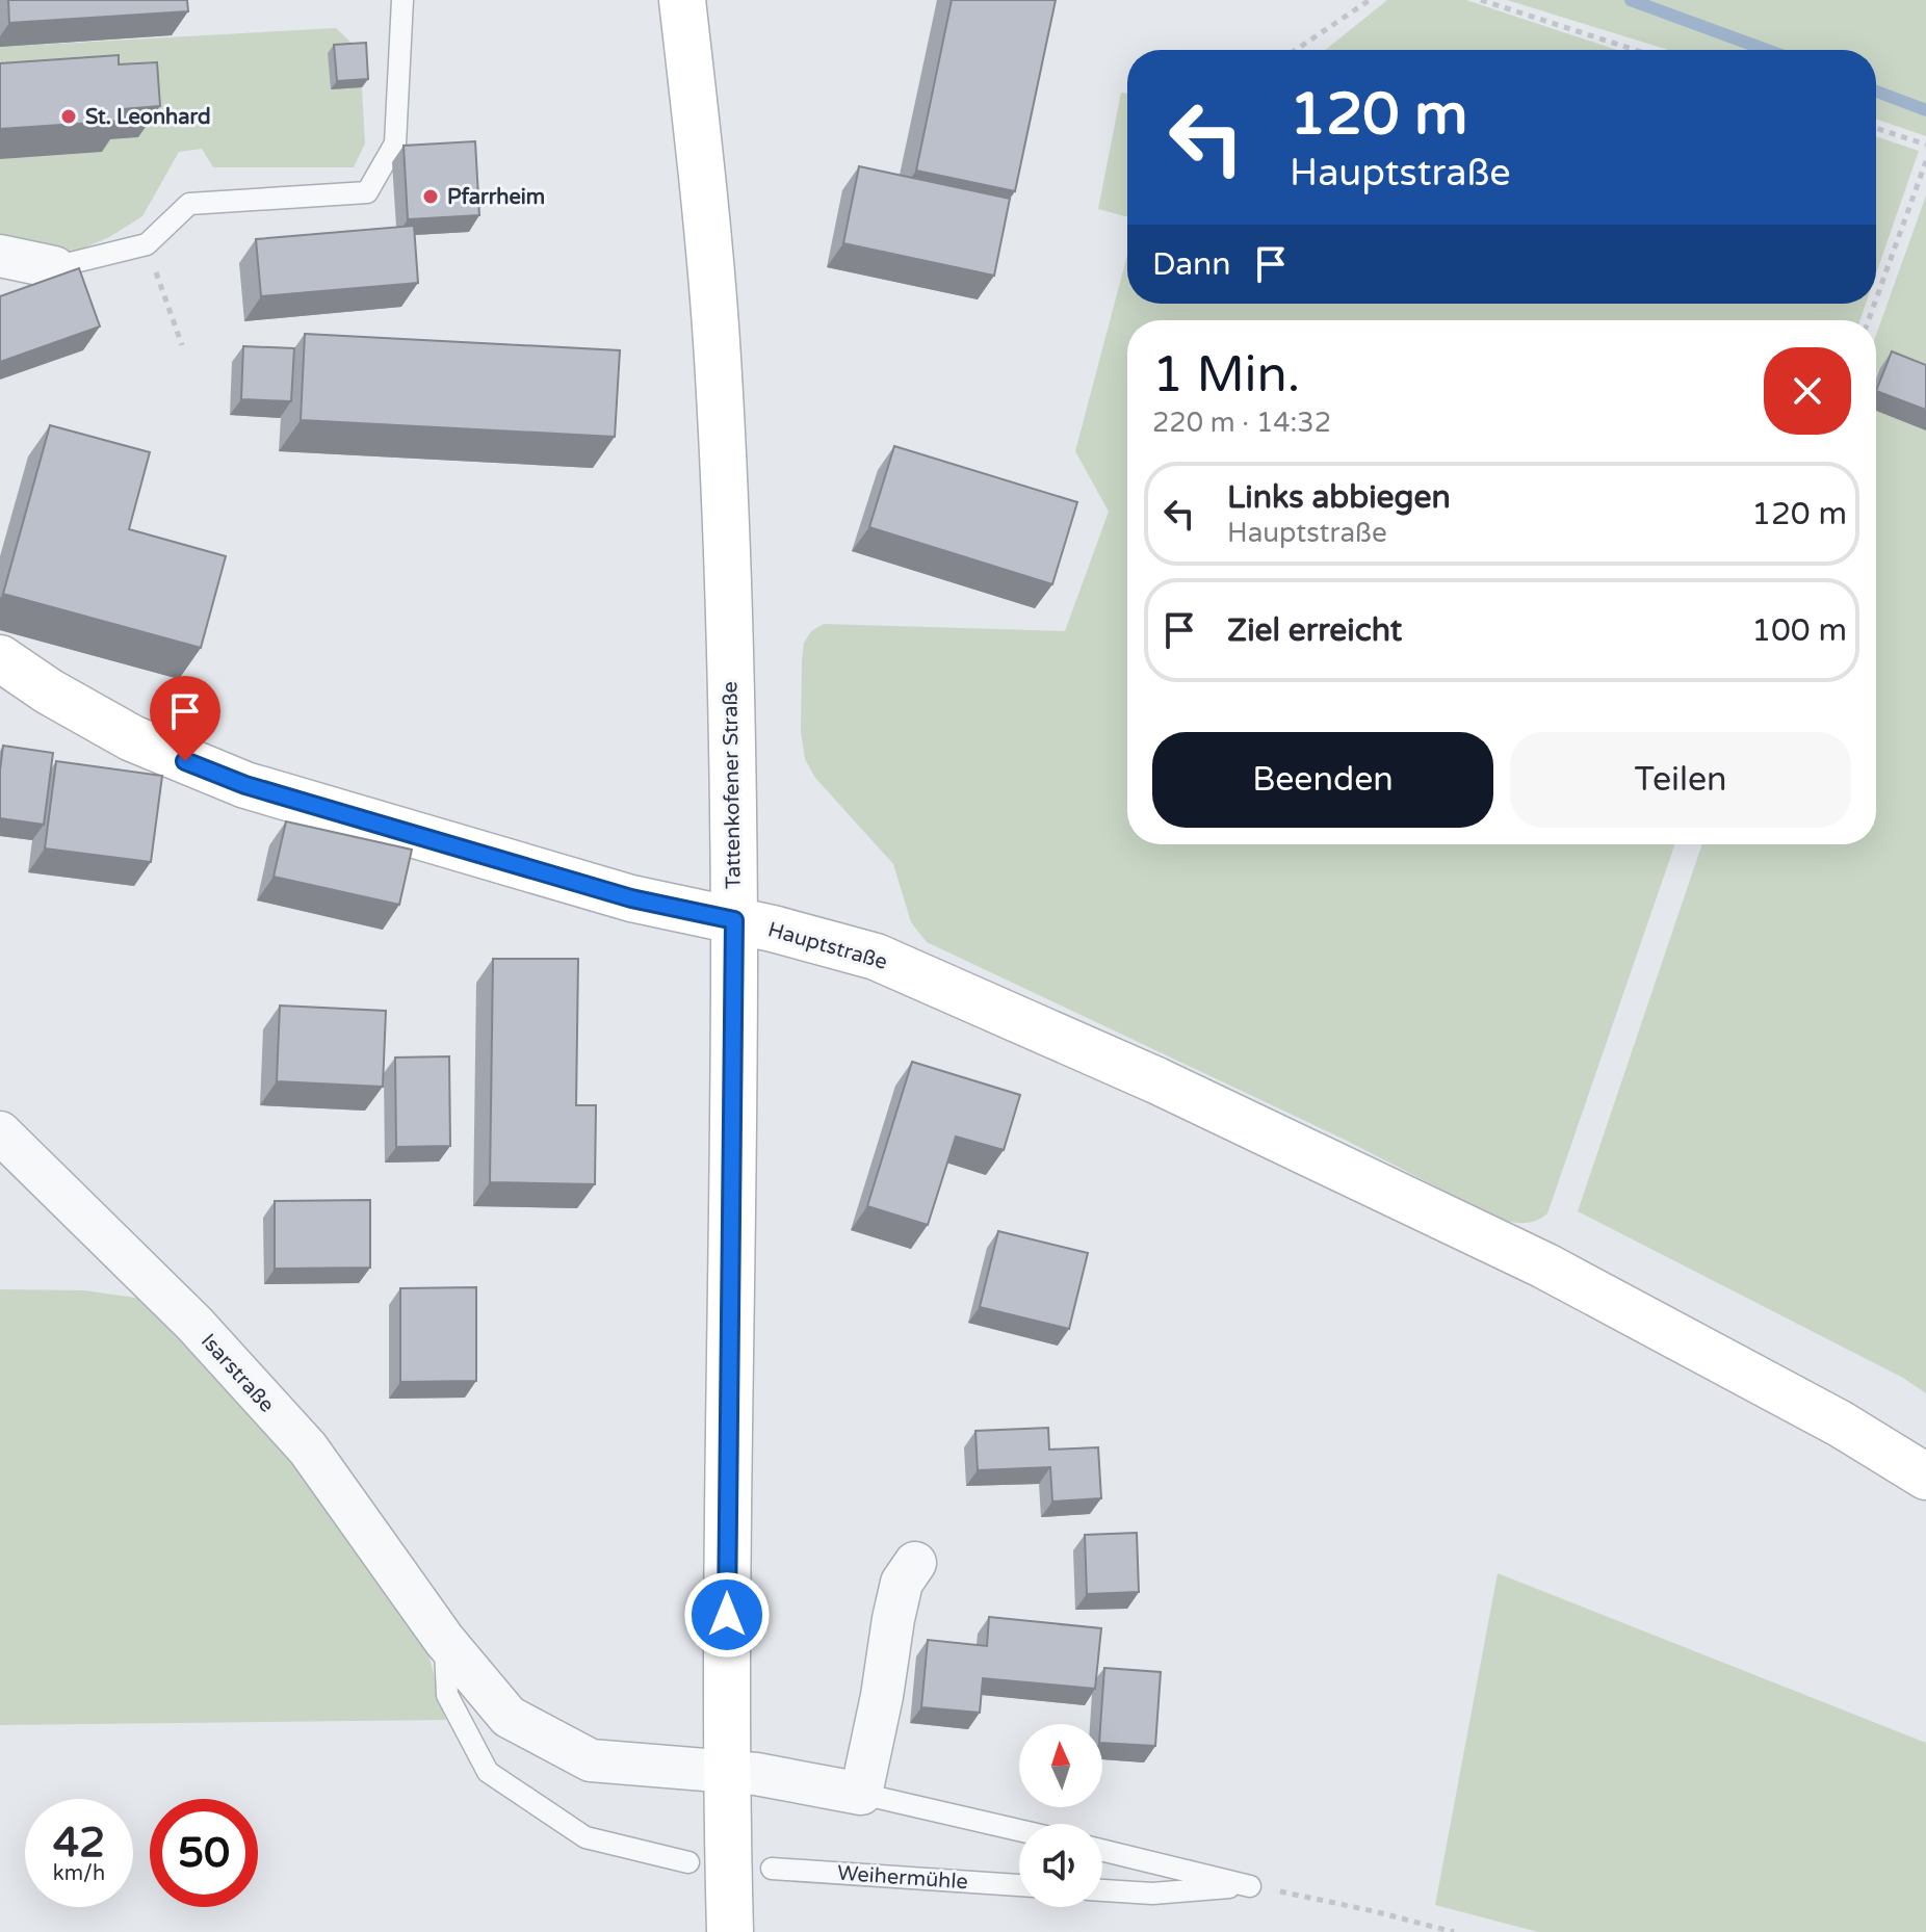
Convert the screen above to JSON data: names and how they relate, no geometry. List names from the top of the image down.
{
  "streets": {
    "main road": ["Tattenkofener Straße", "Hauptstraße"],
    "street": ["Isarstraße"],
    "lane": ["Weihermühle"]
  },
  "crossings": [
    ["Tattenkofener Straße", "Hauptstraße"],
    ["Tattenkofener Straße", "Isarstraße"]
  ],
  "places": ["St. Leonhard", "Pfarrheim"],
  "north": "top",
  "page": {
    "turn": ["120 m", "Hauptstraße"],
    "then": "Dann",
    "heading": ["1 Min.", "220 m · 14:32"],
    "list": [
      {
        "name": "Links abbiegen",
        "note": "Hauptstraße",
        "value": "120 m"
      },
      {
        "name": "Ziel erreicht",
        "value": "100 m"
      }
    ],
    "buttons": ["Beenden", "Teilen"],
    "speed": "42 km/h",
    "limit": "50"
  }
}
